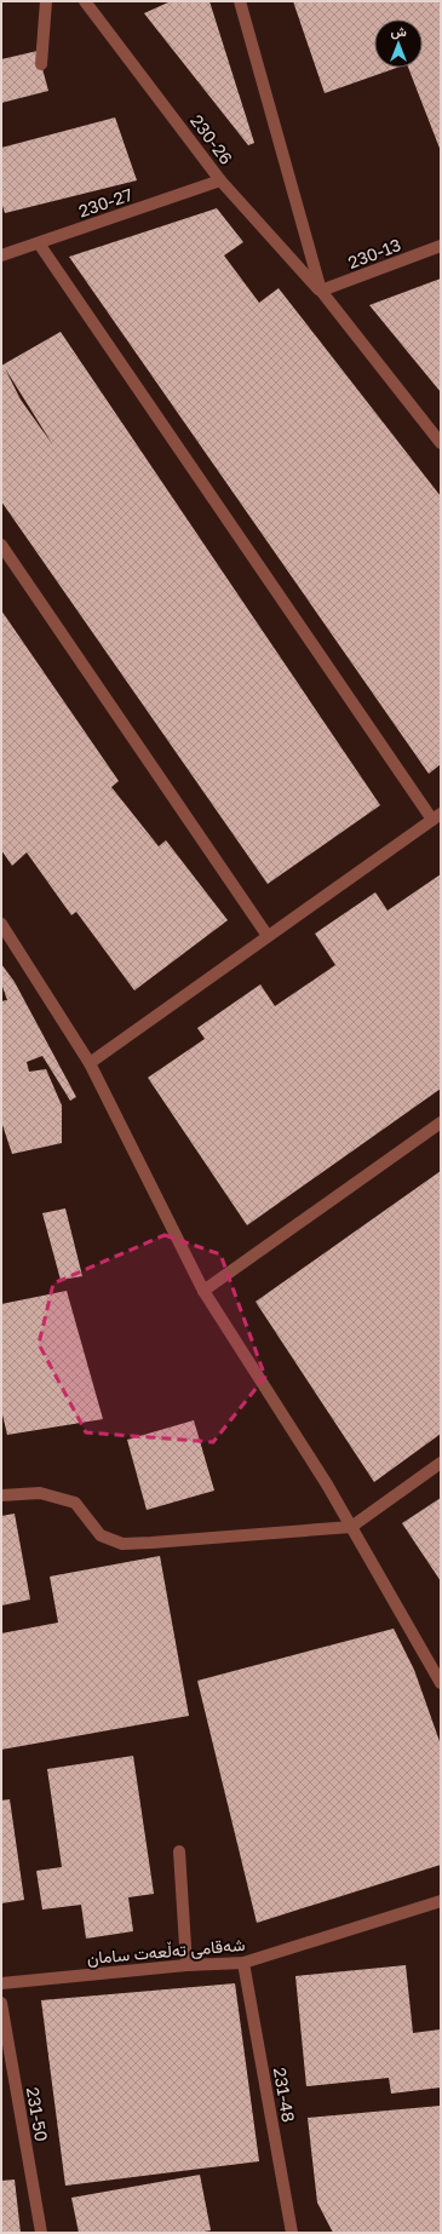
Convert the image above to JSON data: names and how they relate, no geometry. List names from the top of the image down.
{
  "streets": {
    "street": [
      "230-26",
      "230-27",
      "230-13",
      "شەقامی تەڵعەت سامان",
      "231-48",
      "231-50"
    ]
  },
  "crossings": [
    ["230-26", "230-27"],
    ["230-26", "230-13"],
    ["شەقامی تەڵعەت سامان", "231-48"]
  ],
  "north": "top"
}
